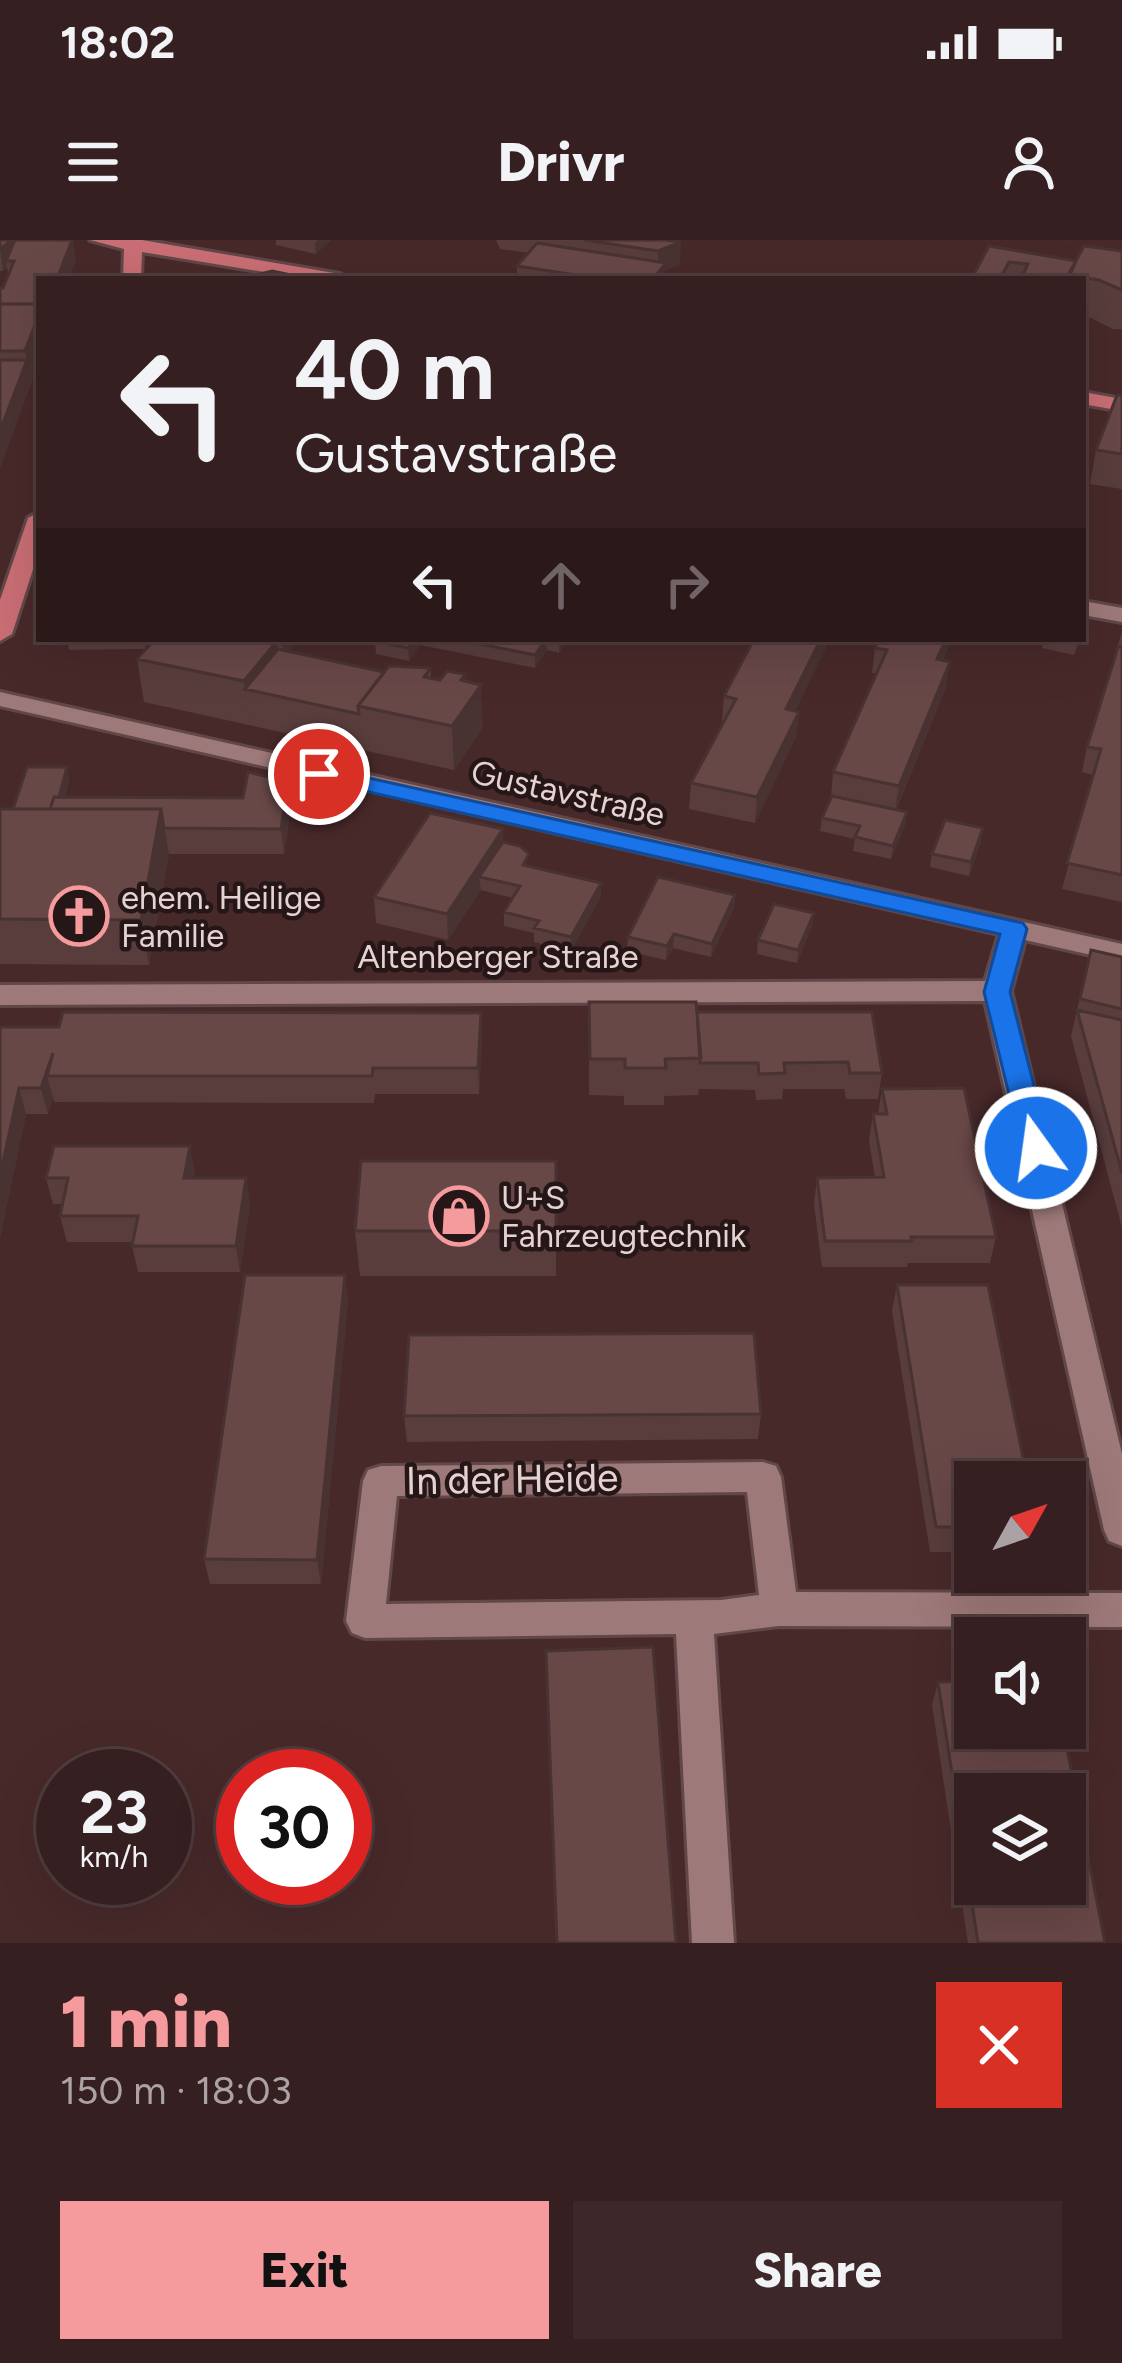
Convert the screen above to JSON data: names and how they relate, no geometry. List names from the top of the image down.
{
  "streets": {
    "street": ["Gustavstraße", "Altenberger Straße", "In der Heide"]
  },
  "places": {
    "church": ["ehem. Heilige Familie"],
    "shop": ["U+S Fahrzeugtechnik"]
  },
  "north": "top right",
  "page": {
    "status": "18:02",
    "header": "Drivr",
    "turn": ["40 m", "Gustavstraße"],
    "speed": "23 km/h",
    "limit": "30",
    "heading": ["1 min", "150 m · 18:03"],
    "buttons": ["Exit", "Share"]
  }
}
